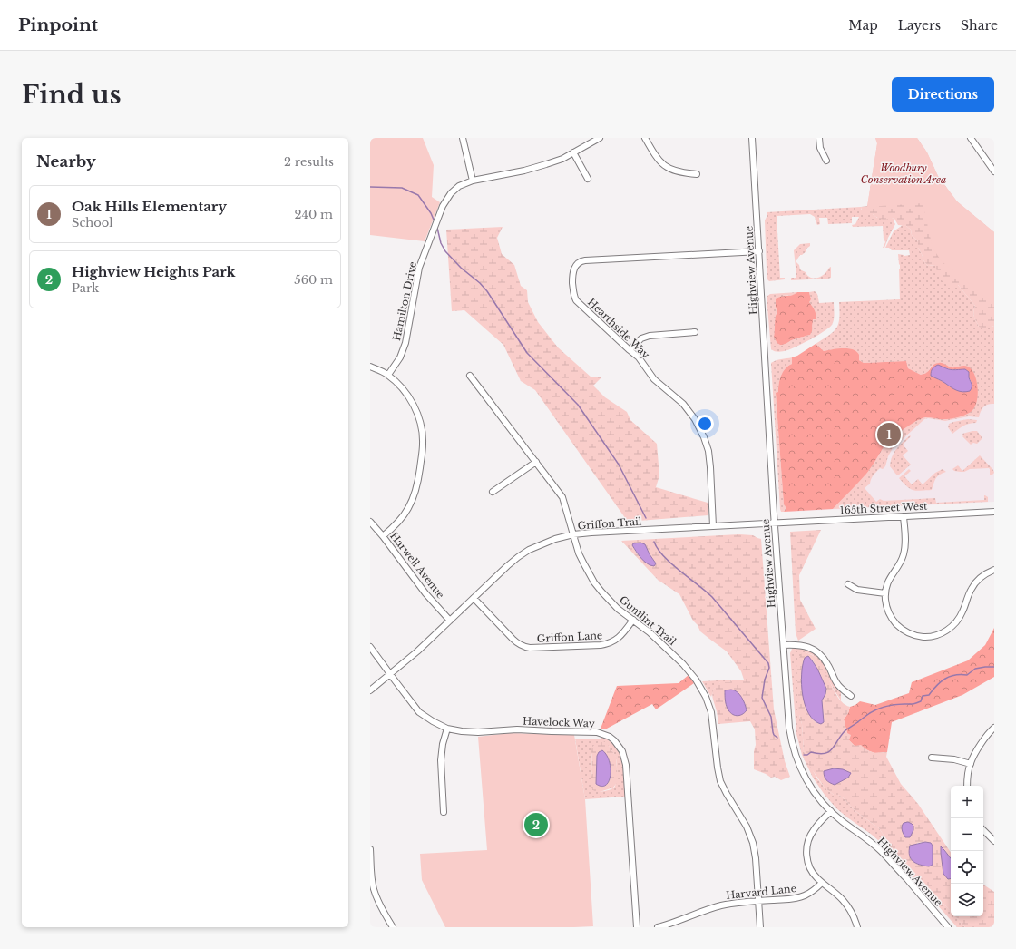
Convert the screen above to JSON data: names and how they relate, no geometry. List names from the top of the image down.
{
  "streets": {
    "street": [
      "Highview Avenue",
      "Hamilton Drive",
      "Hearthside Way",
      "165th Street West",
      "Griffon Trail",
      "Harwell Avenue",
      "Gunflint Trail",
      "Griffon Lane",
      "Havelock Way",
      "Harvard Lane"
    ]
  },
  "crossings": [
    ["Highview Avenue", "Hearthside Way"],
    ["Highview Avenue", "165th Street West"],
    ["Highview Avenue", "Griffon Trail"],
    ["Hearthside Way", "Griffon Trail"],
    ["165th Street West", "Griffon Trail"],
    ["Griffon Trail", "Harwell Avenue"],
    ["Griffon Trail", "Gunflint Trail"],
    ["Griffon Trail", "Griffon Lane"],
    ["Griffon Trail", "Havelock Way"],
    ["Gunflint Trail", "Griffon Lane"],
    ["Gunflint Trail", "Harvard Lane"]
  ],
  "parks": ["Woodbury Conservation Area"],
  "page": {
    "header": "Pinpoint",
    "nav": ["Map", "Layers", "Share"],
    "buttons": "Directions",
    "title": "Find us",
    "heading": ["Nearby", "2 results"],
    "list": [
      {
        "mark": "1",
        "name": "Oak Hills Elementary",
        "note": "School",
        "value": "240 m"
      },
      {
        "mark": "2",
        "name": "Highview Heights Park",
        "note": "Park",
        "value": "560 m"
      }
    ],
    "pins": ["1", "2"],
    "map_buttons": ["+", "−"]
  }
}
